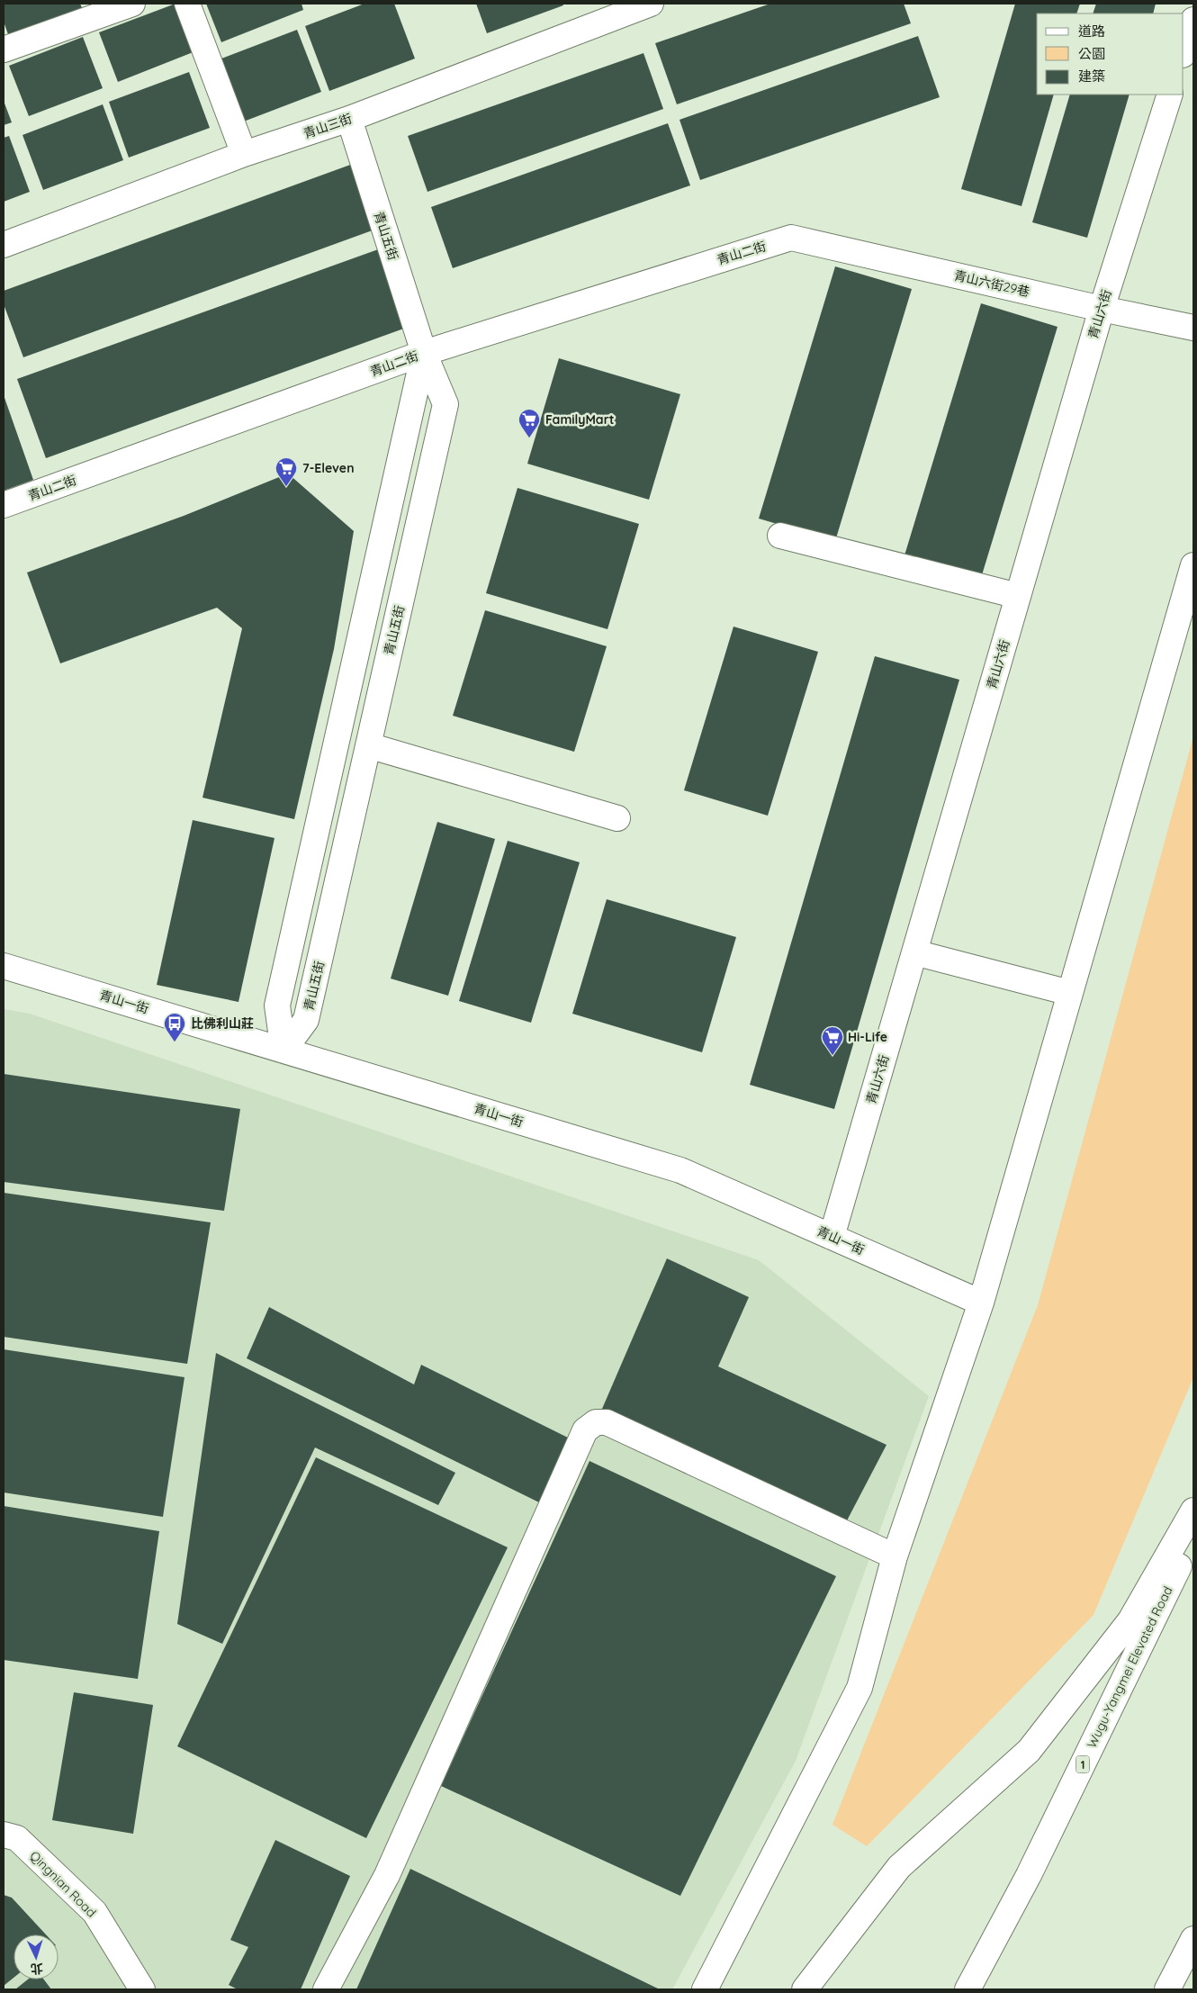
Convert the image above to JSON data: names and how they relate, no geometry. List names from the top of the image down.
{
  "streets": {
    "main road": [
      "青山三街",
      "青山五街",
      "青山二街",
      "青山六街29巷",
      "青山六街",
      "青山一街",
      "Wugu-Yangmei Elevated Road",
      "1",
      "Qingnian Road"
    ]
  },
  "crossings": [
    ["青山三街", "青山五街"],
    ["青山五街", "青山二街"],
    ["青山五街", "青山一街"],
    ["青山二街", "青山六街29巷"],
    ["青山六街29巷", "青山六街"],
    ["青山六街", "青山一街"]
  ],
  "places": {
    "supermarket": ["FamilyMart", "7-Eleven", "Hi-Life"],
    "bus stop": ["比佛利山莊"]
  },
  "legend": ["道路", "公園", "建築"],
  "north": "bottom"
}
